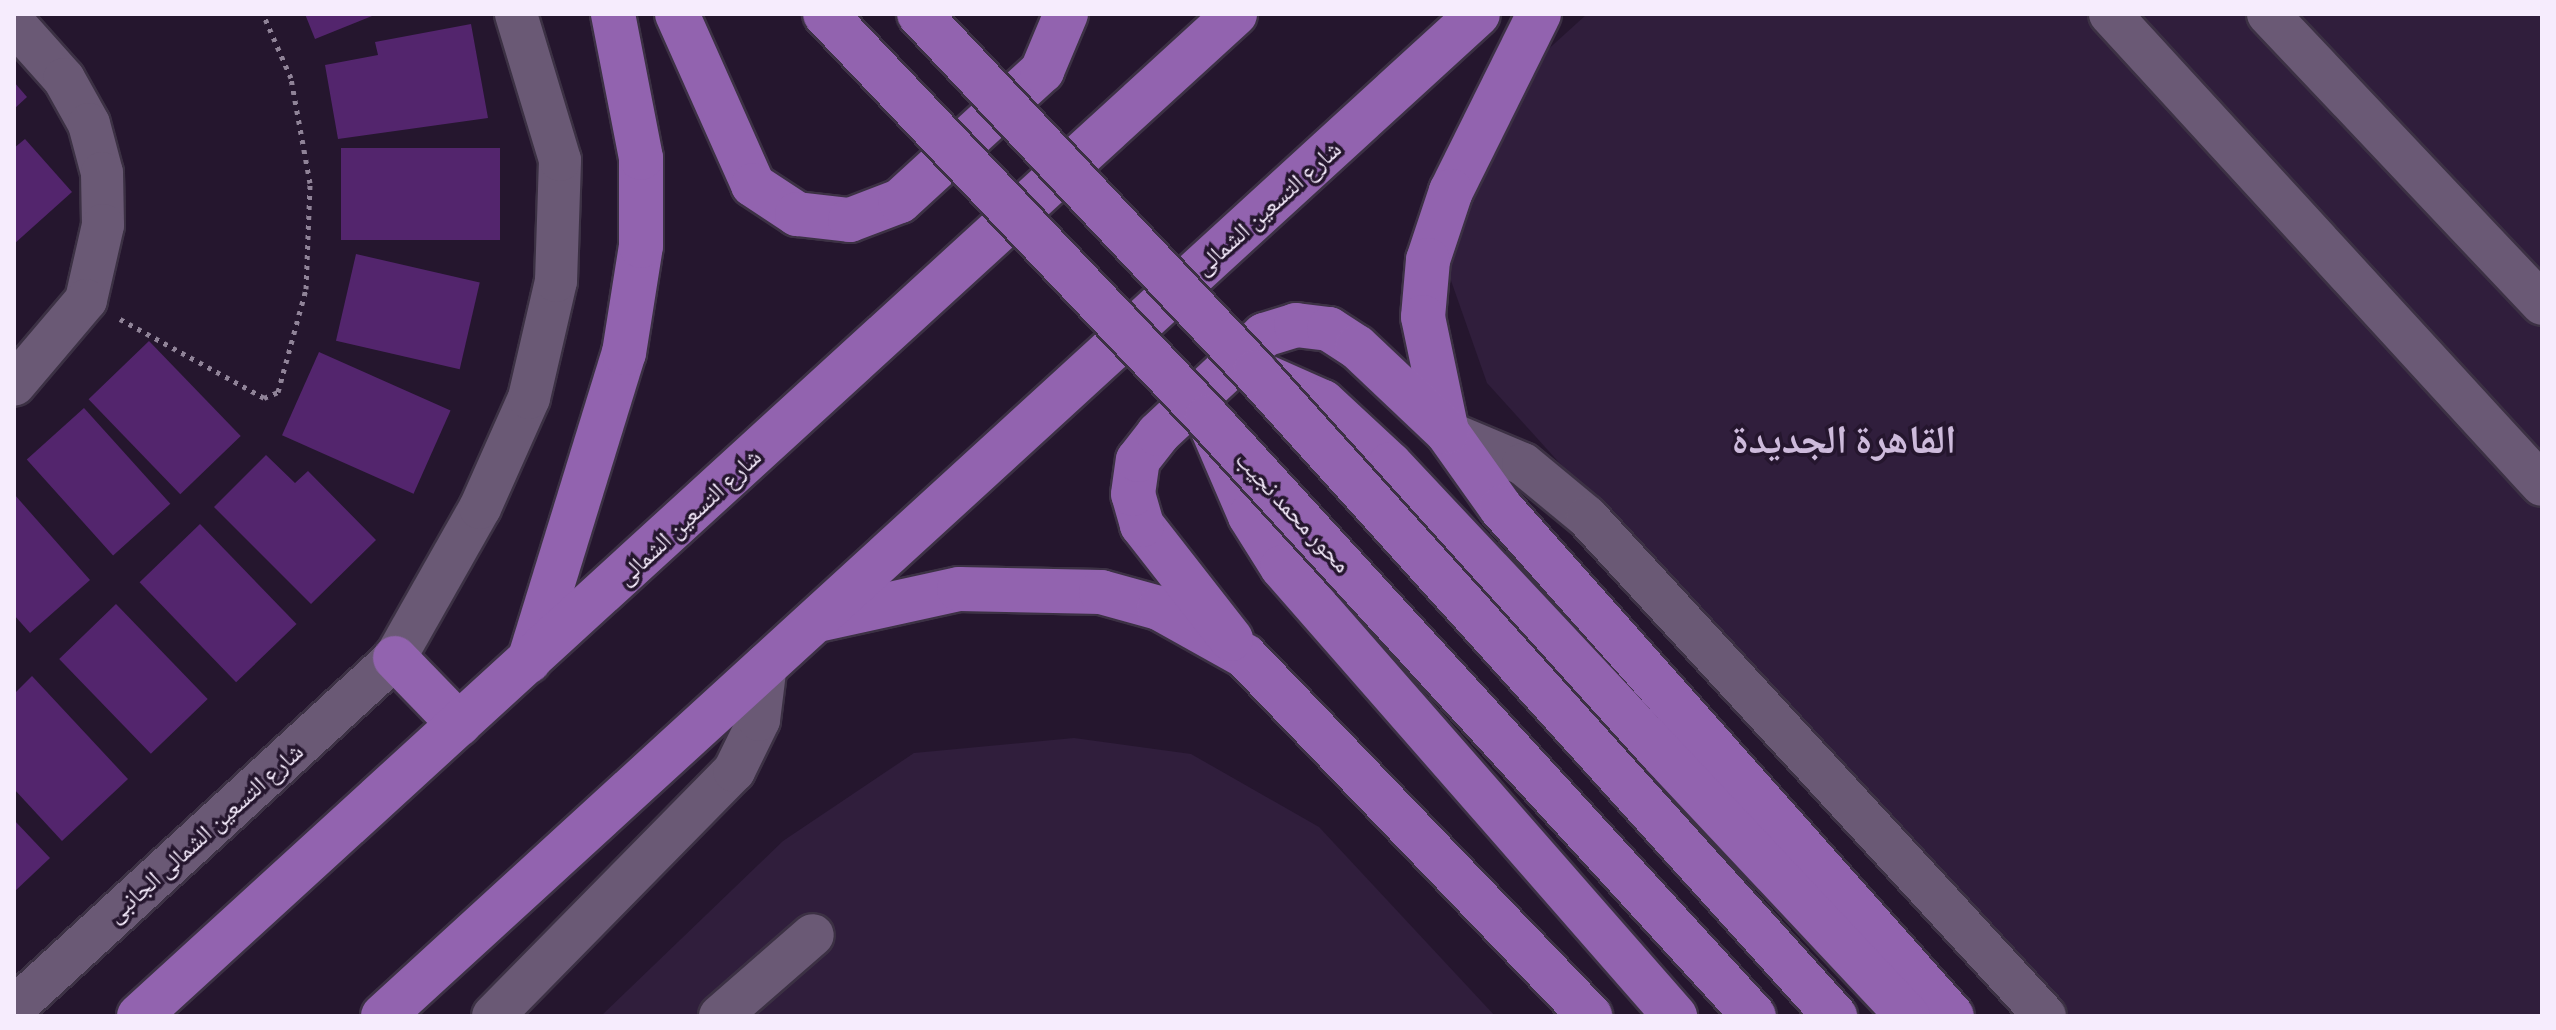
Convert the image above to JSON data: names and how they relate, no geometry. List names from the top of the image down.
{
  "streets": {
    "main road": ["شارع التسعين الشمالى", "محور محمد نجيب"],
    "street": ["شارع التسعين الشمالى الجانبى"]
  },
  "districts": ["القاهرة الجديدة"]
}
